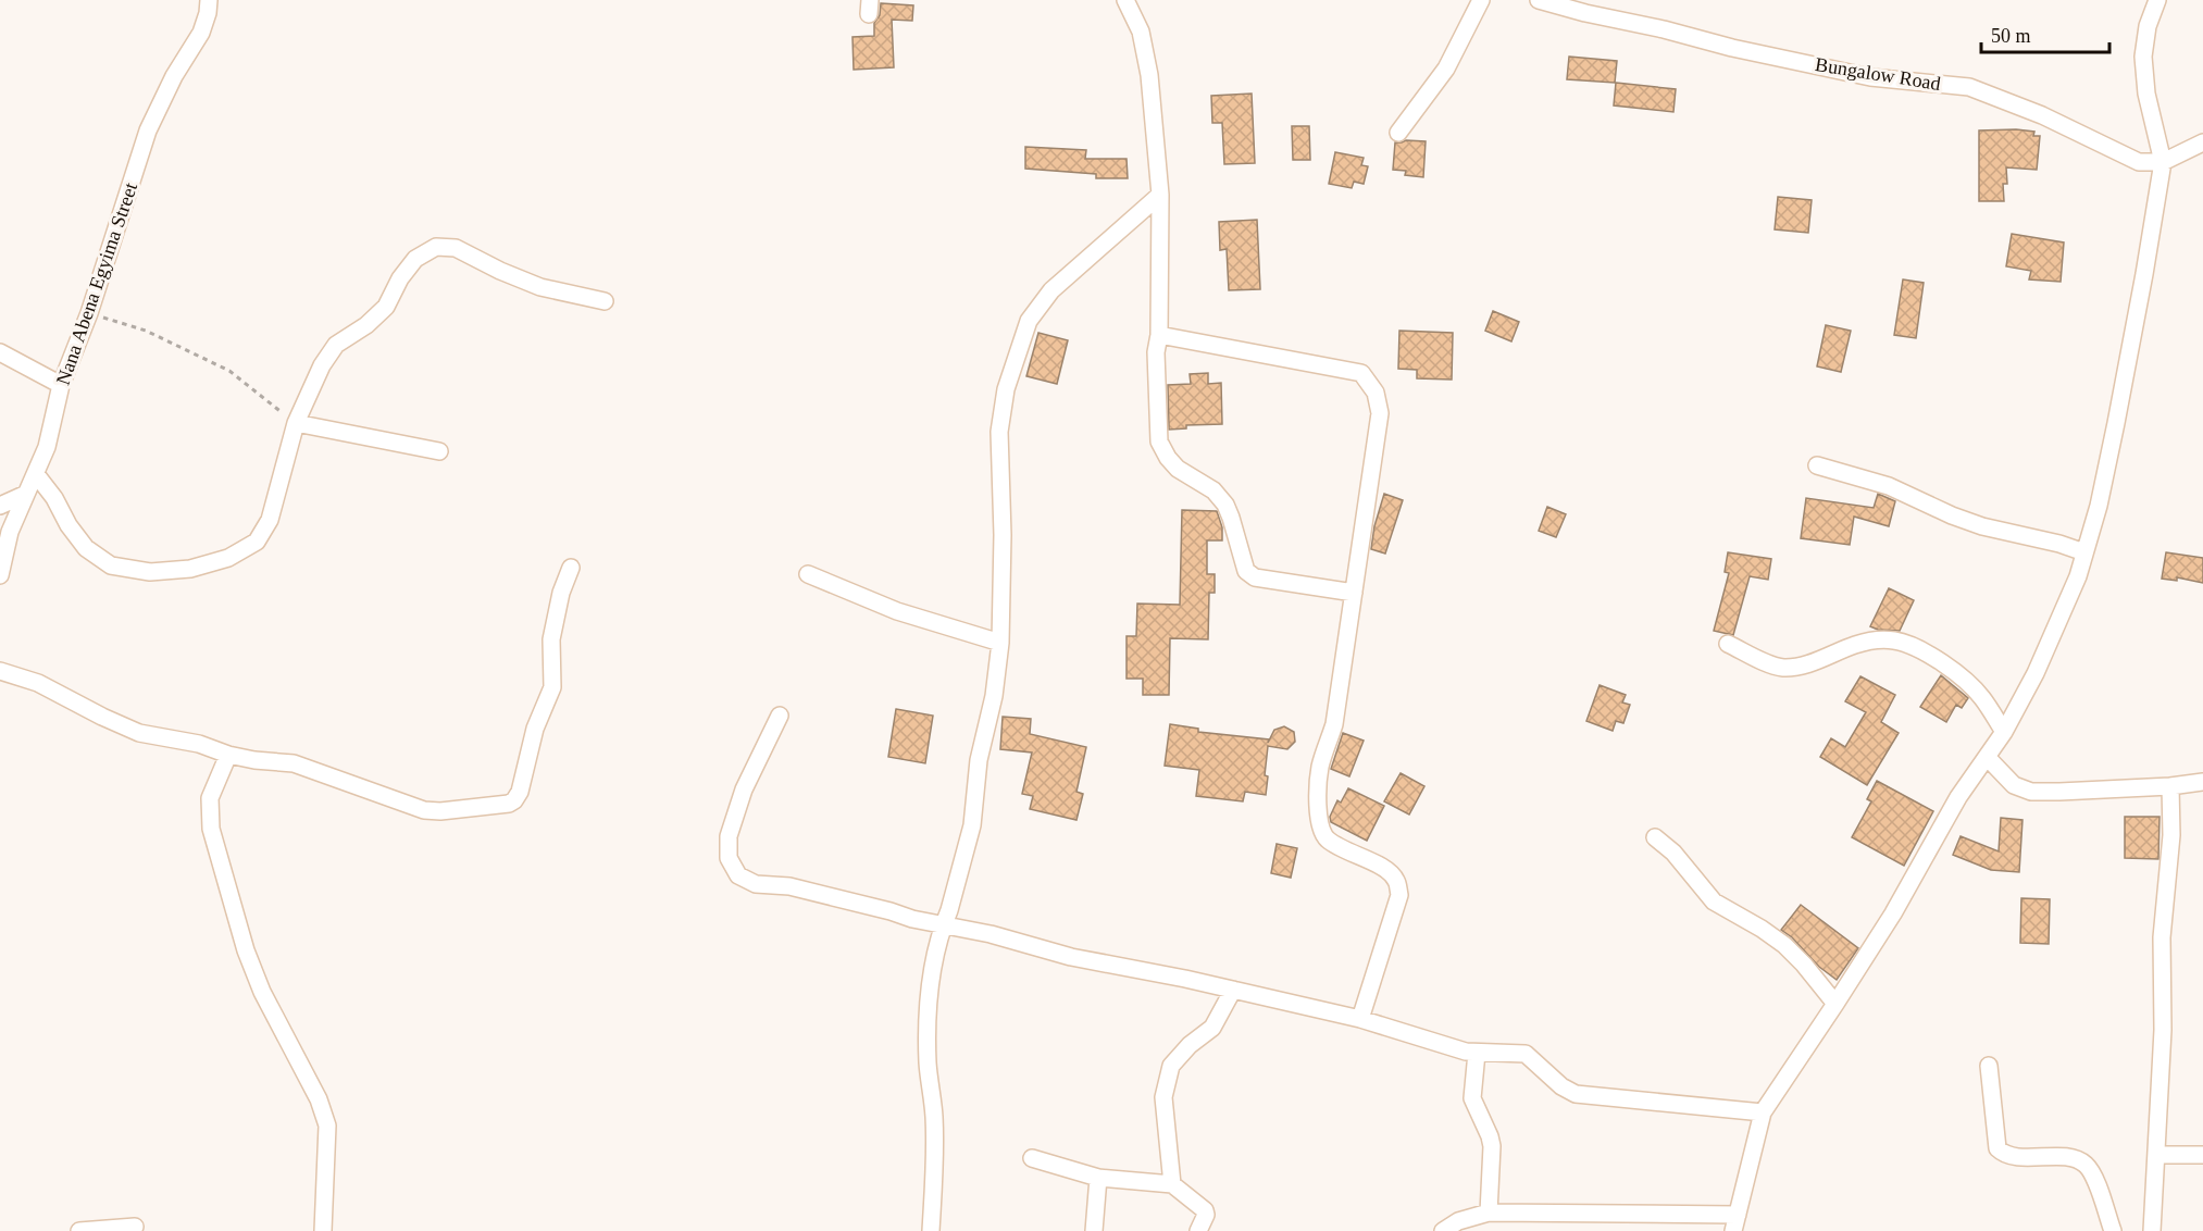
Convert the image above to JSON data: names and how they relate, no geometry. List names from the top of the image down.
{
  "streets": {
    "street": ["Bungalow Road", "Nana Abena Egyima Street"]
  },
  "scale_bar": "50 m"
}
